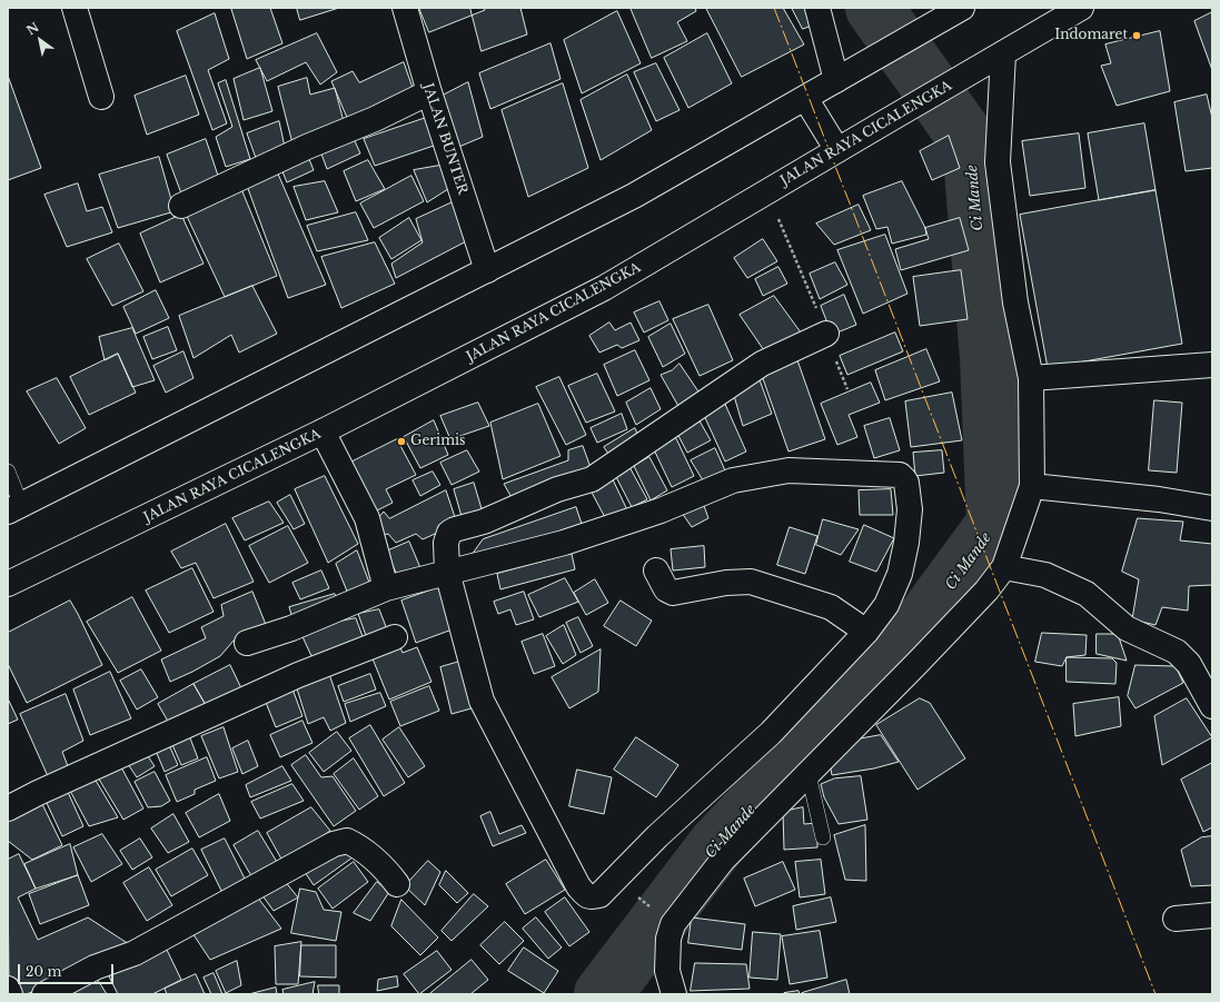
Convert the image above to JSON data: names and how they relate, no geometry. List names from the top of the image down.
{
  "streets": {
    "main road": ["JALAN RAYA CICALENGKA", "JALAN BUNTER"]
  },
  "water": ["Ci Mande"],
  "places": ["Indomaret", "Gerimis"],
  "scale_bar": "20 m",
  "north": "top left"
}
